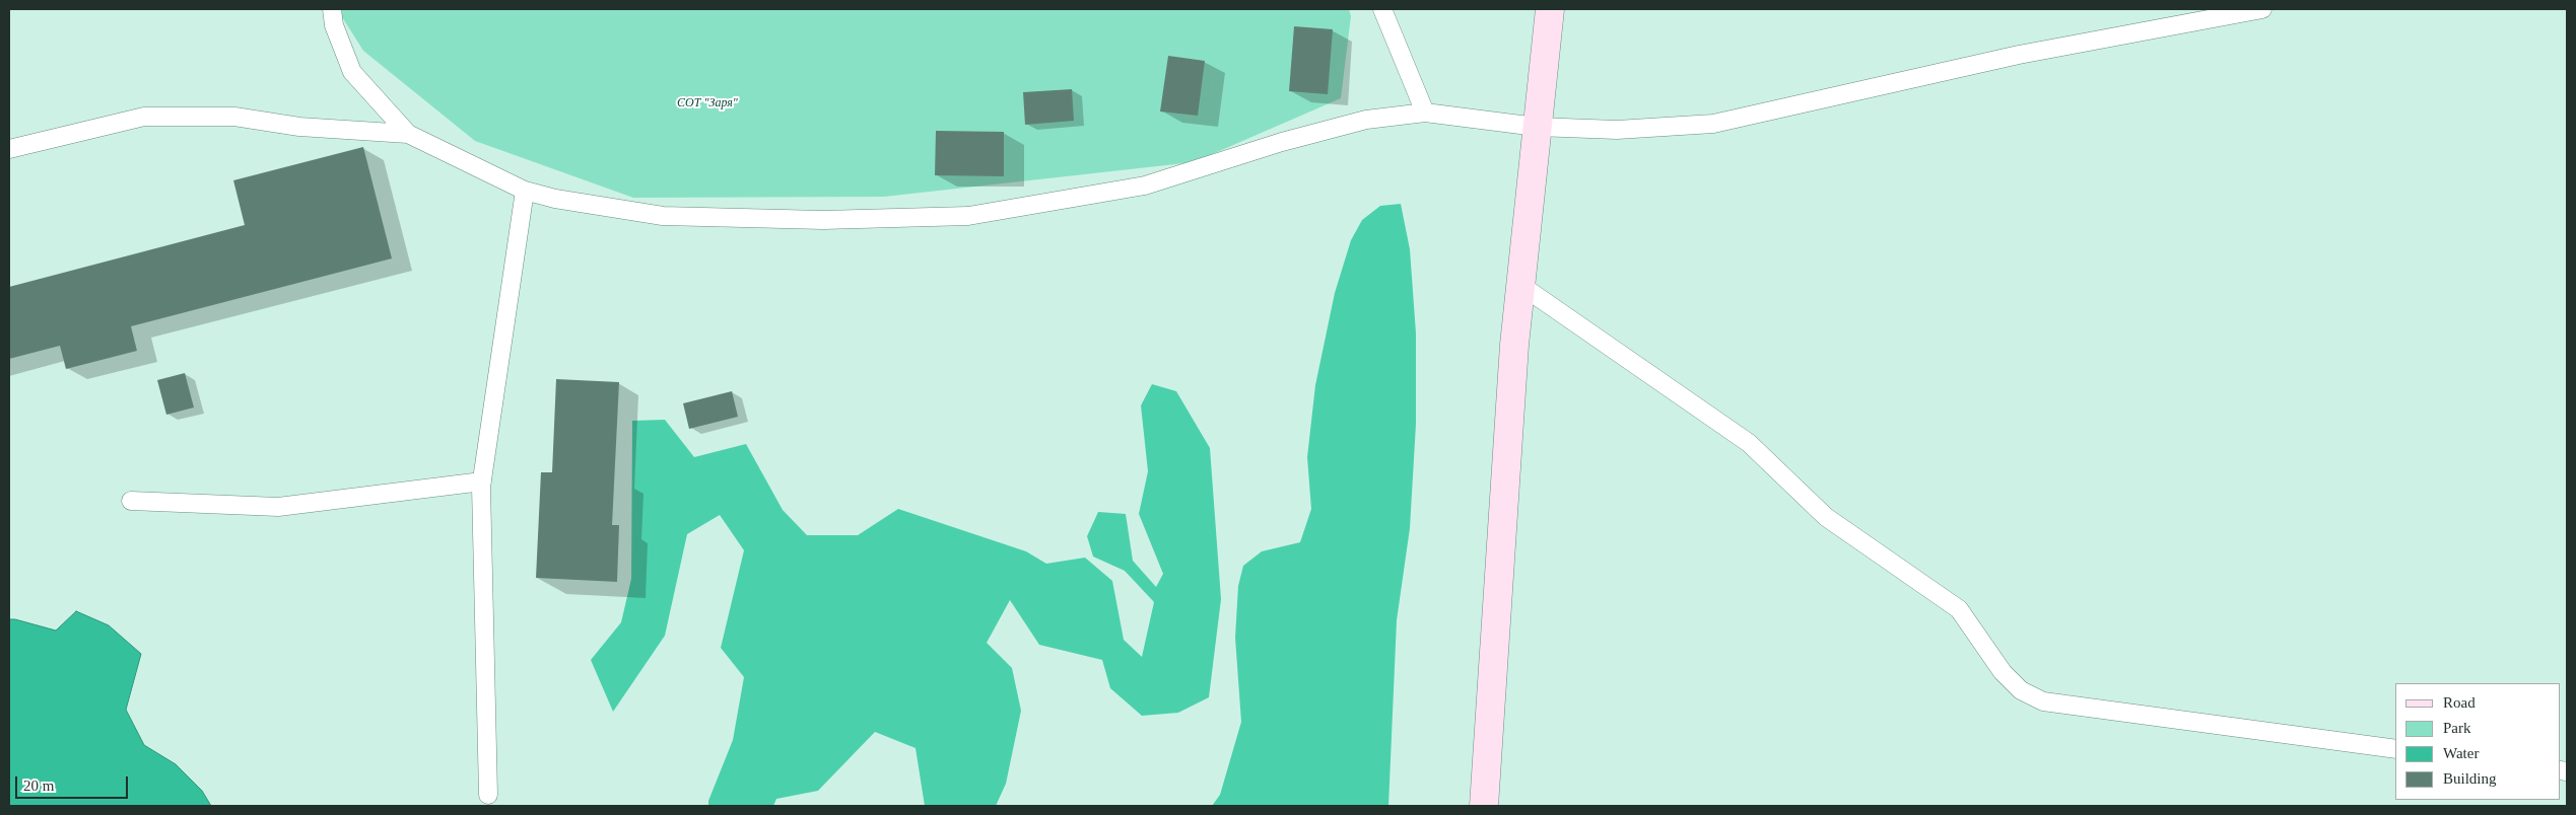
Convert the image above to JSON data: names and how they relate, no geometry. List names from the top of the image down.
{
  "parks": ["СОТ \"Заря\""],
  "legend": [
    "Road",
    "Park",
    "Water",
    "Building"
  ],
  "scale_bar": "20 m"
}
